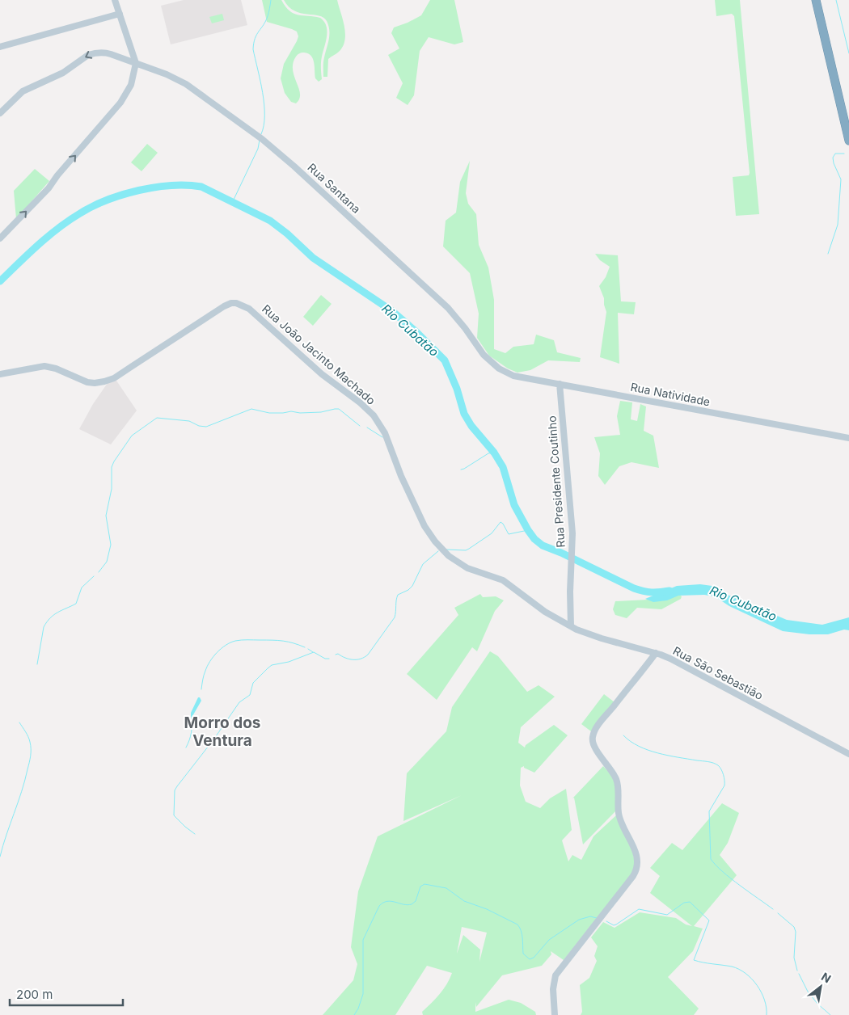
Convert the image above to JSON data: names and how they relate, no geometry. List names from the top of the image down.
{
  "streets": {
    "main road": [
      "Rua Santana",
      "Rua João Jacinto Machado",
      "Rua Natividade",
      "Rua Presidente Coutinho",
      "Rua São Sebastião"
    ]
  },
  "crossings": [
    ["Rua Santana", "Rua Natividade"],
    ["Rua João Jacinto Machado", "Rua Presidente Coutinho"],
    ["Rua João Jacinto Machado", "Rua São Sebastião"],
    ["Rua Natividade", "Rua Presidente Coutinho"],
    ["Rua Presidente Coutinho", "Rua São Sebastião"]
  ],
  "districts": ["Morro dos Ventura"],
  "water": ["Rio Cubatão"],
  "scale_bar": "200 m",
  "north": "top right"
}
